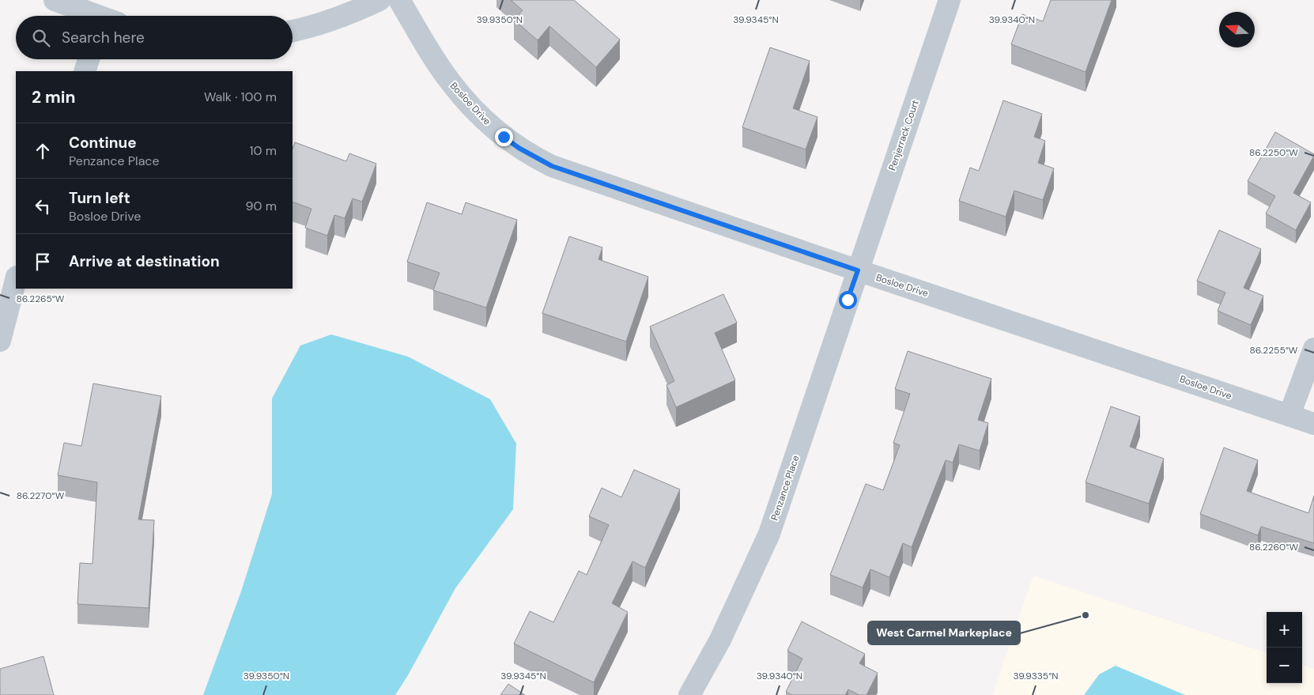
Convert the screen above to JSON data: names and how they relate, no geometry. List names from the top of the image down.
{
  "streets": {
    "street": ["Bosloe Drive", "Penjerrack Court", "Penzance Place"]
  },
  "crossings": [
    ["Bosloe Drive", "Penjerrack Court"],
    ["Bosloe Drive", "Penzance Place"],
    ["Penjerrack Court", "Penzance Place"]
  ],
  "places": ["West Carmel Markeplace"],
  "north": "left",
  "page": {
    "search": "Search here",
    "heading": ["2 min", "Walk · 100 m"],
    "list": [
      ["Continue", "Penzance Place", "10 m"],
      ["Turn left", "Bosloe Drive", "90 m"],
      "Arrive at destination"
    ],
    "map_buttons": ["+", "−"]
  },
  "coordinates": [
    "39.9350°N",
    "39.9345°N",
    "39.9340°N",
    "86.2250°W",
    "86.2265°W",
    "86.2255°W",
    "86.2270°W",
    "86.2260°W",
    "39.9335°N"
  ]
}
